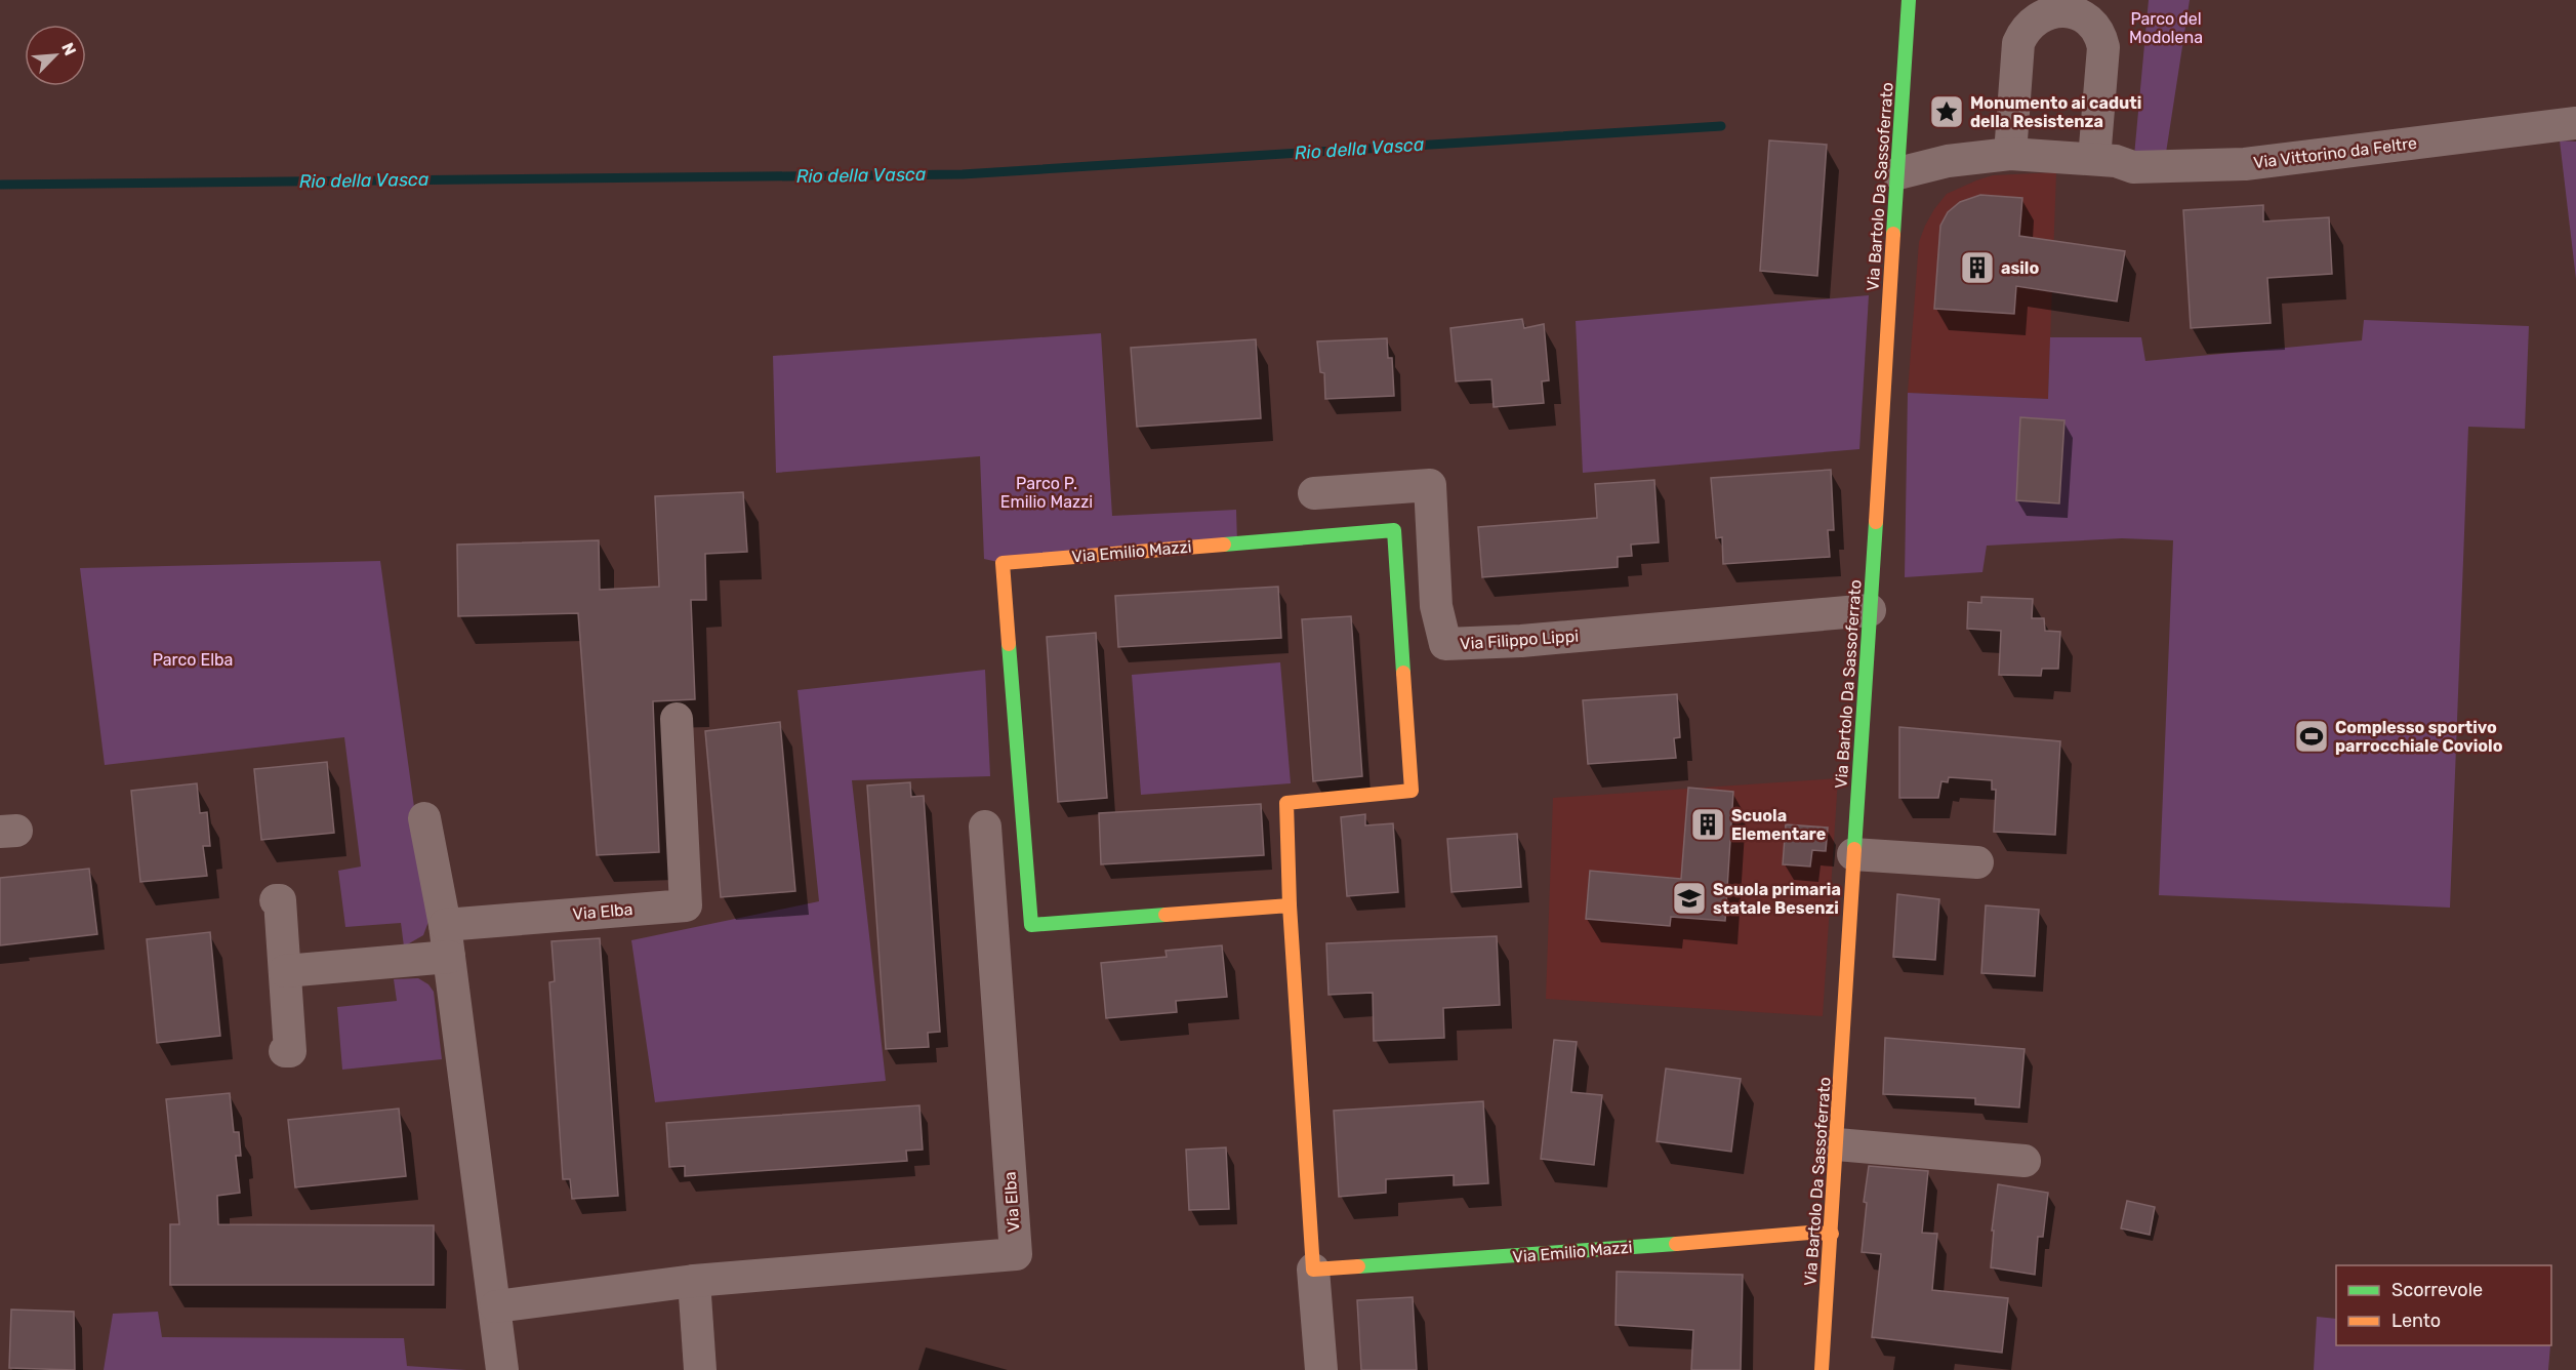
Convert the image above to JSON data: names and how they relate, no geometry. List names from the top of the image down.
{
  "streets": {
    "street": [
      "Via Vittorino da Feltre",
      "Via Bartolo Da Sassoferrato",
      "Via Emilio Mazzi",
      "Via Filippo Lippi",
      "Via Elba"
    ]
  },
  "crossings": [
    ["Via Vittorino da Feltre", "Via Bartolo Da Sassoferrato"],
    ["Via Bartolo Da Sassoferrato", "Via Emilio Mazzi"],
    ["Via Bartolo Da Sassoferrato", "Via Filippo Lippi"]
  ],
  "water": ["Rio della Vasca"],
  "parks": ["Parco del Modolena", "Parco P. Emilio Mazzi", "Parco Elba"],
  "places": {
    "place": ["Monumento ai caduti della Resistenza"],
    "building": ["asilo", "Scuola Elementare"],
    "sports": ["Complesso sportivo parrocchiale Coviolo"],
    "school or university": ["Scuola primaria statale Besenzi"]
  },
  "legend": ["Scorrevole", "Lento"],
  "north": "top right"
}
